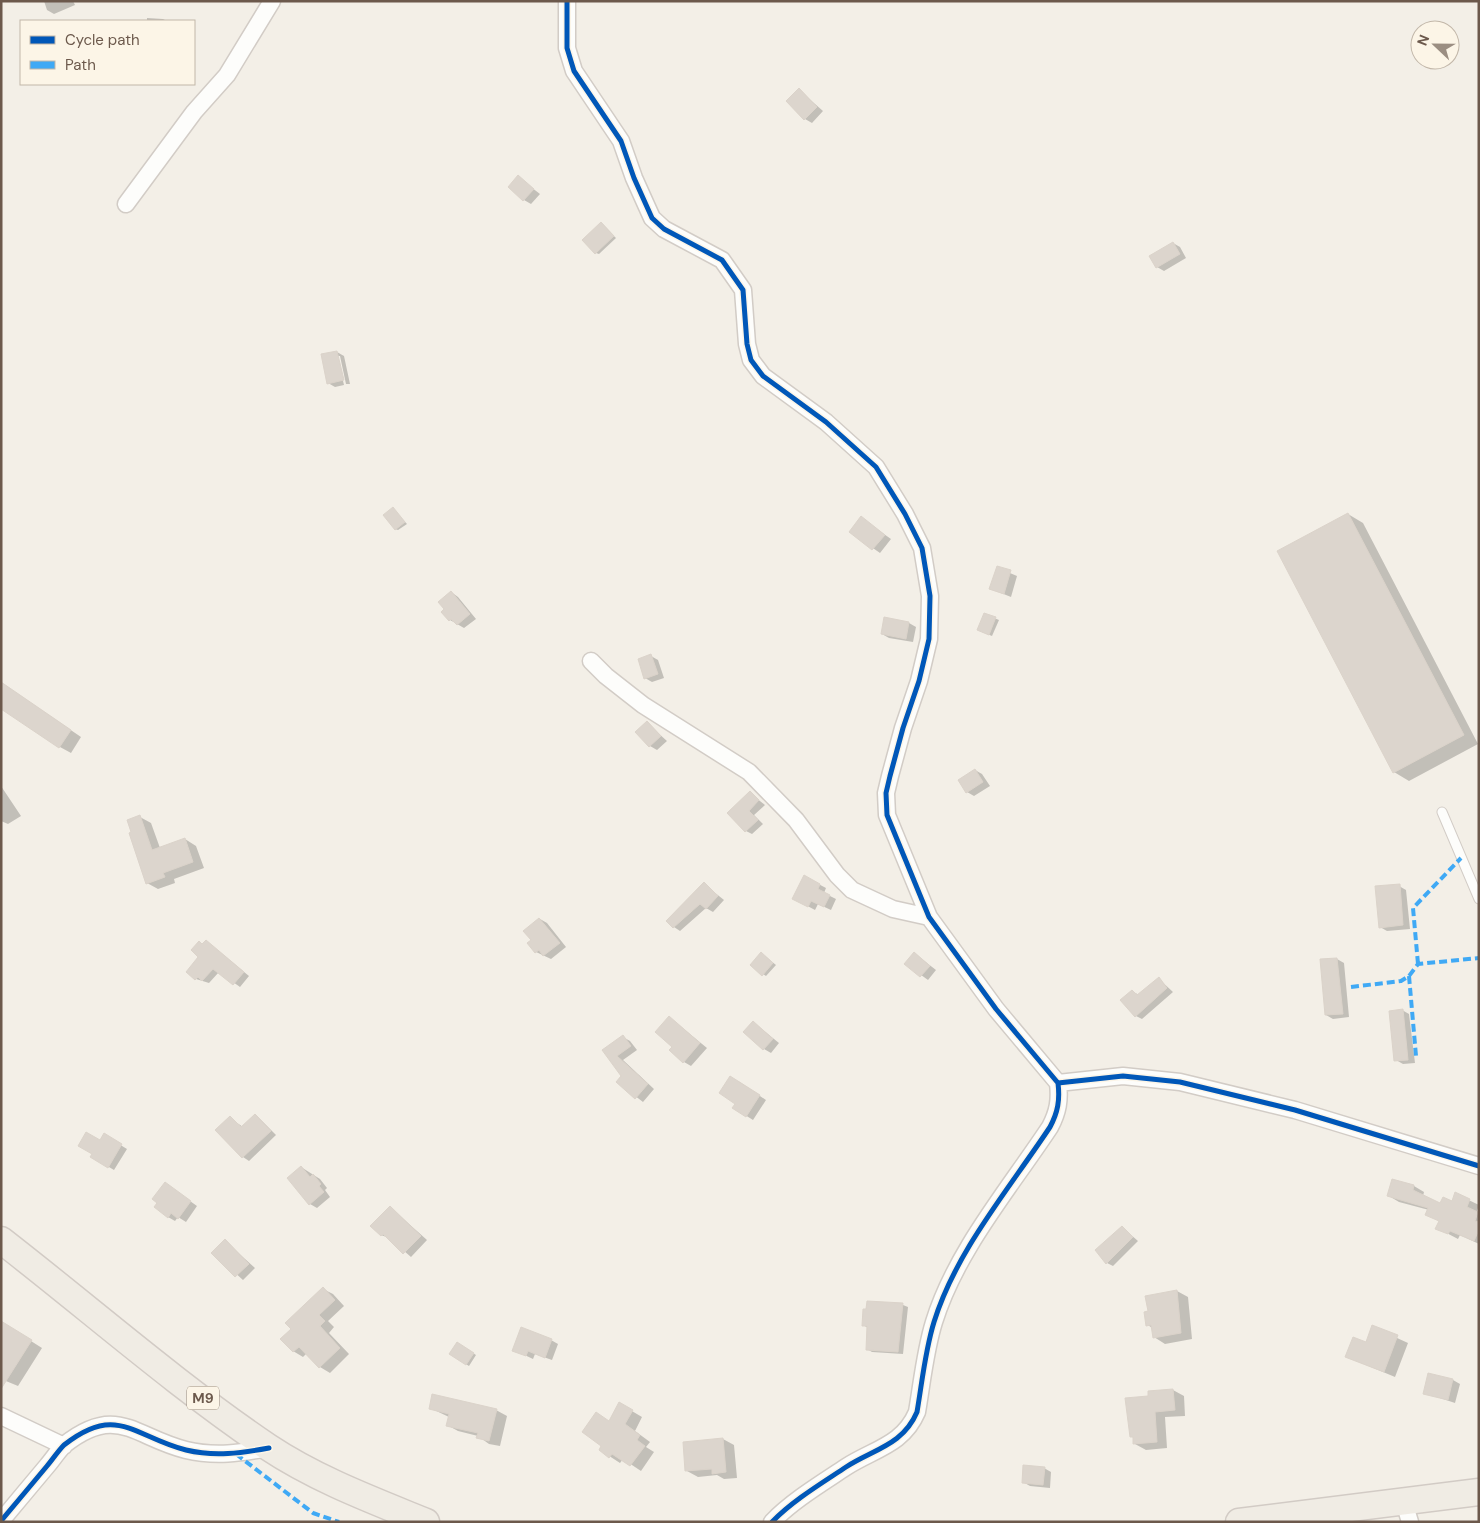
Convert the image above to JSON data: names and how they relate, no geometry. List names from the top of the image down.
{
  "streets": {
    "main road": ["M9"]
  },
  "legend": ["Cycle path", "Path"],
  "north": "left"
}
